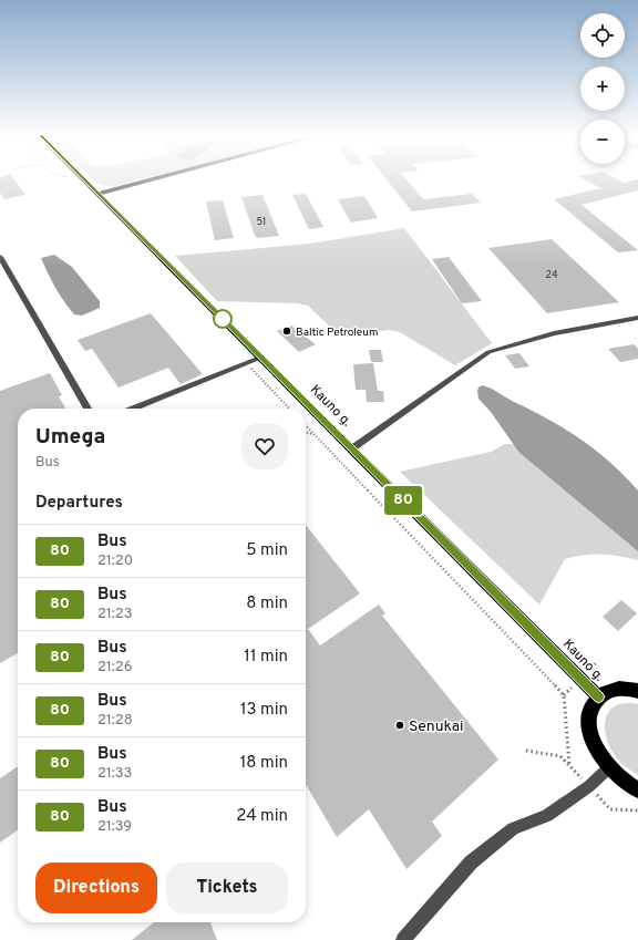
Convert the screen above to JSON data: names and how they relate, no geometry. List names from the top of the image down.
{
  "streets": {
    "highway": ["Kauno g."]
  },
  "places": ["Baltic Petroleum", "Senukai"],
  "lines": ["bus line 80"],
  "house_numbers": ["51", "24"],
  "page": {
    "on_map": "80",
    "map_buttons": ["+", "−"],
    "heading": [
      ["Umega", "Bus"],
      "Departures"
    ],
    "list": [
      {
        "mark": "80",
        "name": "Bus",
        "note": "21:20",
        "value": "5 min"
      },
      {
        "mark": "80",
        "name": "Bus",
        "note": "21:23",
        "value": "8 min"
      },
      {
        "mark": "80",
        "name": "Bus",
        "note": "21:26",
        "value": "11 min"
      },
      {
        "mark": "80",
        "name": "Bus",
        "note": "21:28",
        "value": "13 min"
      },
      {
        "mark": "80",
        "name": "Bus",
        "note": "21:33",
        "value": "18 min"
      },
      {
        "mark": "80",
        "name": "Bus",
        "note": "21:39",
        "value": "24 min"
      }
    ],
    "buttons": ["Directions", "Tickets"]
  }
}
